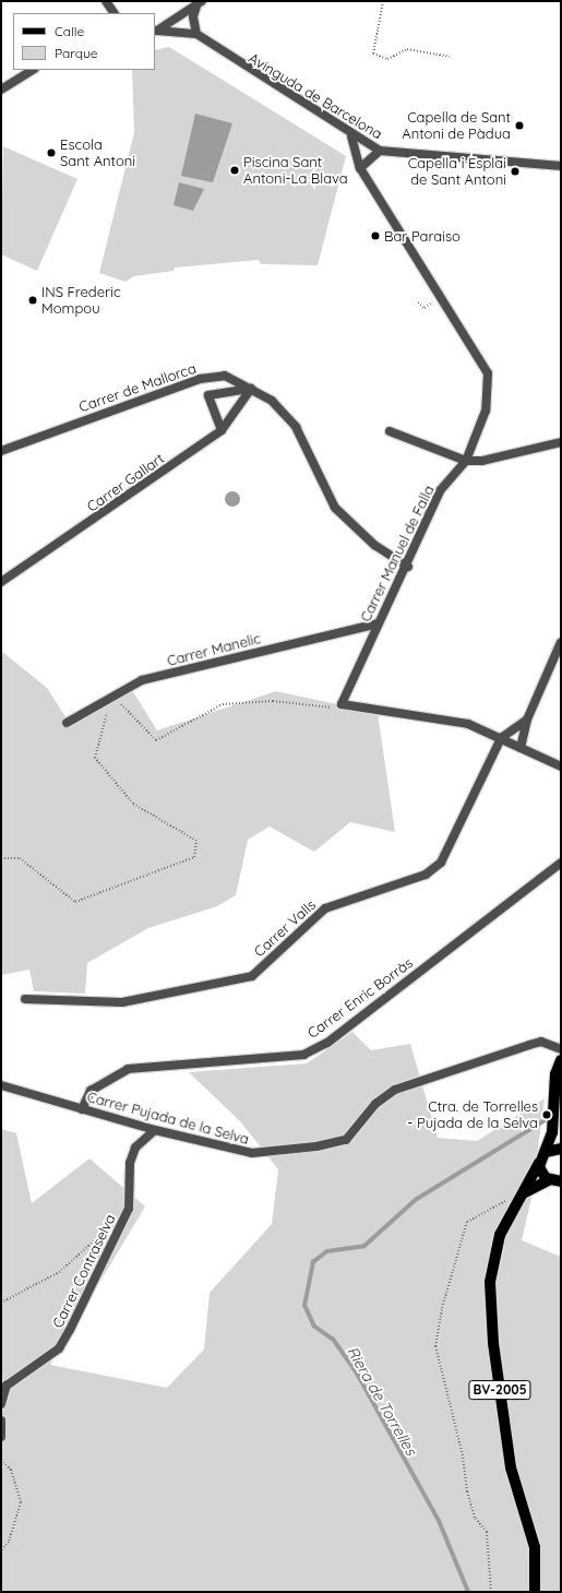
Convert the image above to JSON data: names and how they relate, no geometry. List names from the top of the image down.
{
  "streets": {
    "main road": ["BV-2005"],
    "street": [
      "Avinguda de Barcelona",
      "Carrer de Mallorca",
      "Carrer Gallart",
      "Carrer Manuel de Falla",
      "Carrer Manelic",
      "Carrer Valls",
      "Carrer Enric Borràs",
      "Carrer Pujada de la Selva",
      "Carrer Contraselva"
    ]
  },
  "crossings": [
    ["Avinguda de Barcelona", "Carrer Manuel de Falla"],
    ["Carrer de Mallorca", "Carrer Gallart"],
    ["Carrer de Mallorca", "Carrer Manuel de Falla"],
    ["Carrer Manuel de Falla", "Carrer Manelic"],
    ["Carrer Enric Borràs", "Carrer Pujada de la Selva"],
    ["Carrer Pujada de la Selva", "Carrer Contraselva"]
  ],
  "water": ["Riera de Torrelles"],
  "places": [
    "Capella de Sant Antoni de Pàdua",
    "Escola Sant Antoni",
    "Piscina Sant Antoni-La Blava",
    "Capella i Esplai de Sant Antoni",
    "Bar Paraiso",
    "INS Frederic Mompou",
    "Ctra. de Torrelles - Pujada de la Selva"
  ],
  "legend": ["Calle", "Parque"]
}
